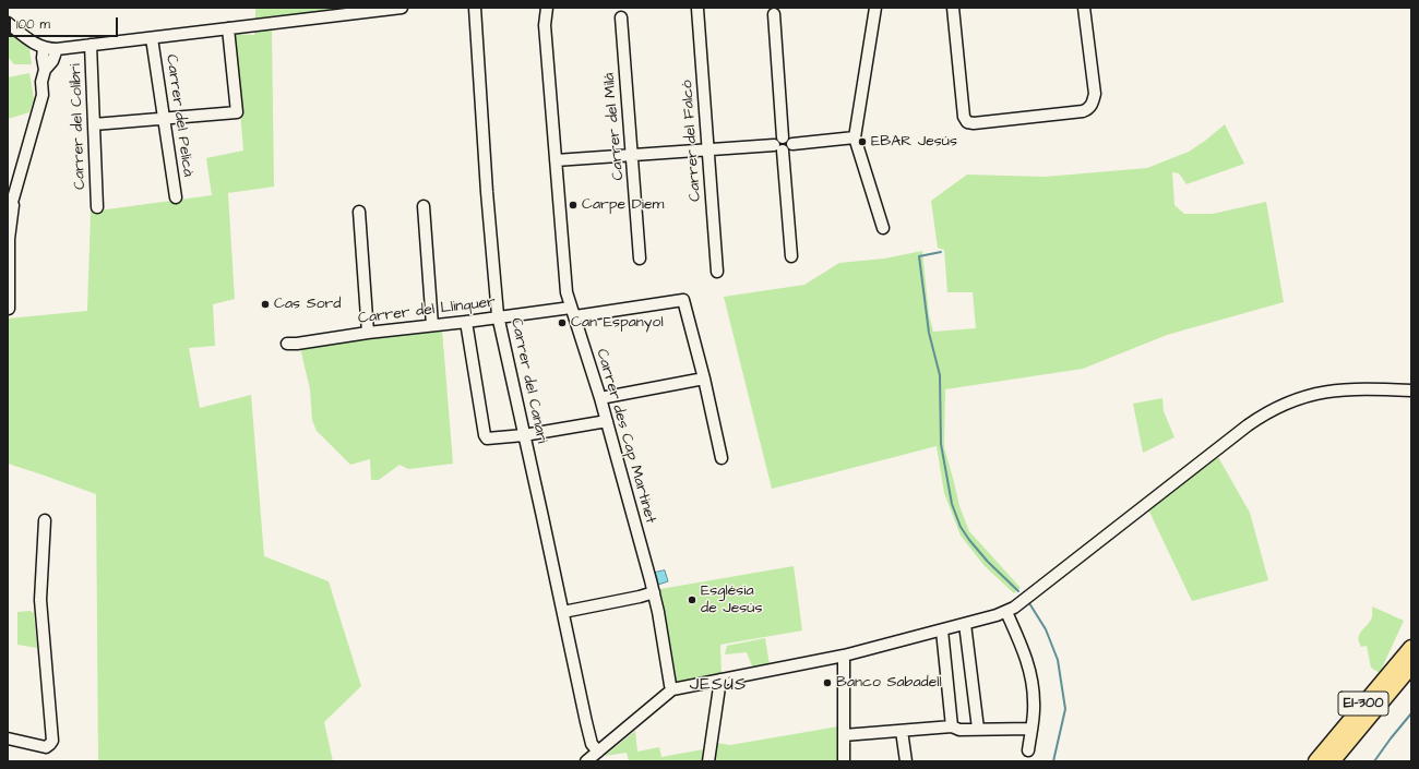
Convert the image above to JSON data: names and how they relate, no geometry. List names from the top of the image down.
{
  "streets": {
    "highway": ["EI-300"],
    "street": [
      "Carrer del Pelicà",
      "Carrer del Colibri",
      "Carrer del Milá",
      "Carrer del Falcó",
      "Carrer del Llinquer",
      "Carrer del Canari",
      "Carrer des Cap Martinet"
    ]
  },
  "crossings": [
    ["Carrer del Llinquer", "Carrer del Canari"],
    ["Carrer del Llinquer", "Carrer des Cap Martinet"]
  ],
  "districts": ["JESÚS"],
  "places": [
    "EBAR Jesús",
    "Carpe Diem",
    "Cas Sord",
    "Can Espanyol",
    "Església de Jesús",
    "Banco Sabadell"
  ],
  "scale_bar": "100 m"
}
